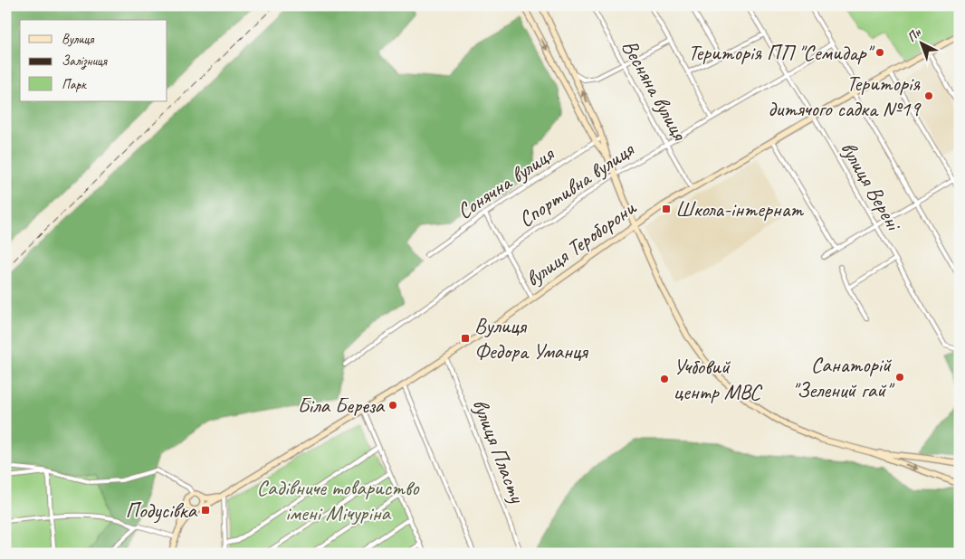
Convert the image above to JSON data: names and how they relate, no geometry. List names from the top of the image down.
{
  "streets": {
    "main road": ["вулиця Тероборони"],
    "street": [
      "Весняна вулиця",
      "Сонячна вулиця",
      "Спортивна вулиця",
      "вулиця Верені",
      "вулиця Пласту"
    ]
  },
  "crossings": [
    ["Весняна вулиця", "Спортивна вулиця"],
    ["Весняна вулиця", "вулиця Тероборони"],
    ["Спортивна вулиця", "вулиця Верені"],
    ["вулиця Верені", "вулиця Тероборони"],
    ["вулиця Тероборони", "вулиця Пласту"]
  ],
  "parks": ["Садівниче товариство імені Мічуріна"],
  "places": {
    "other": [
      "Територія ПП \"Семидар\"",
      "Територія дитячого садка №19",
      "Санаторій \"Зелений гай\"",
      "Учбовий центр МВС",
      "Біла Береза"
    ],
    "transit": ["Школа-інтернат", "Вулиця Федора Уманця", "Подусівка"]
  },
  "legend": ["Вулиця", "Залізниця", "Парк"],
  "north": "top left"
}
